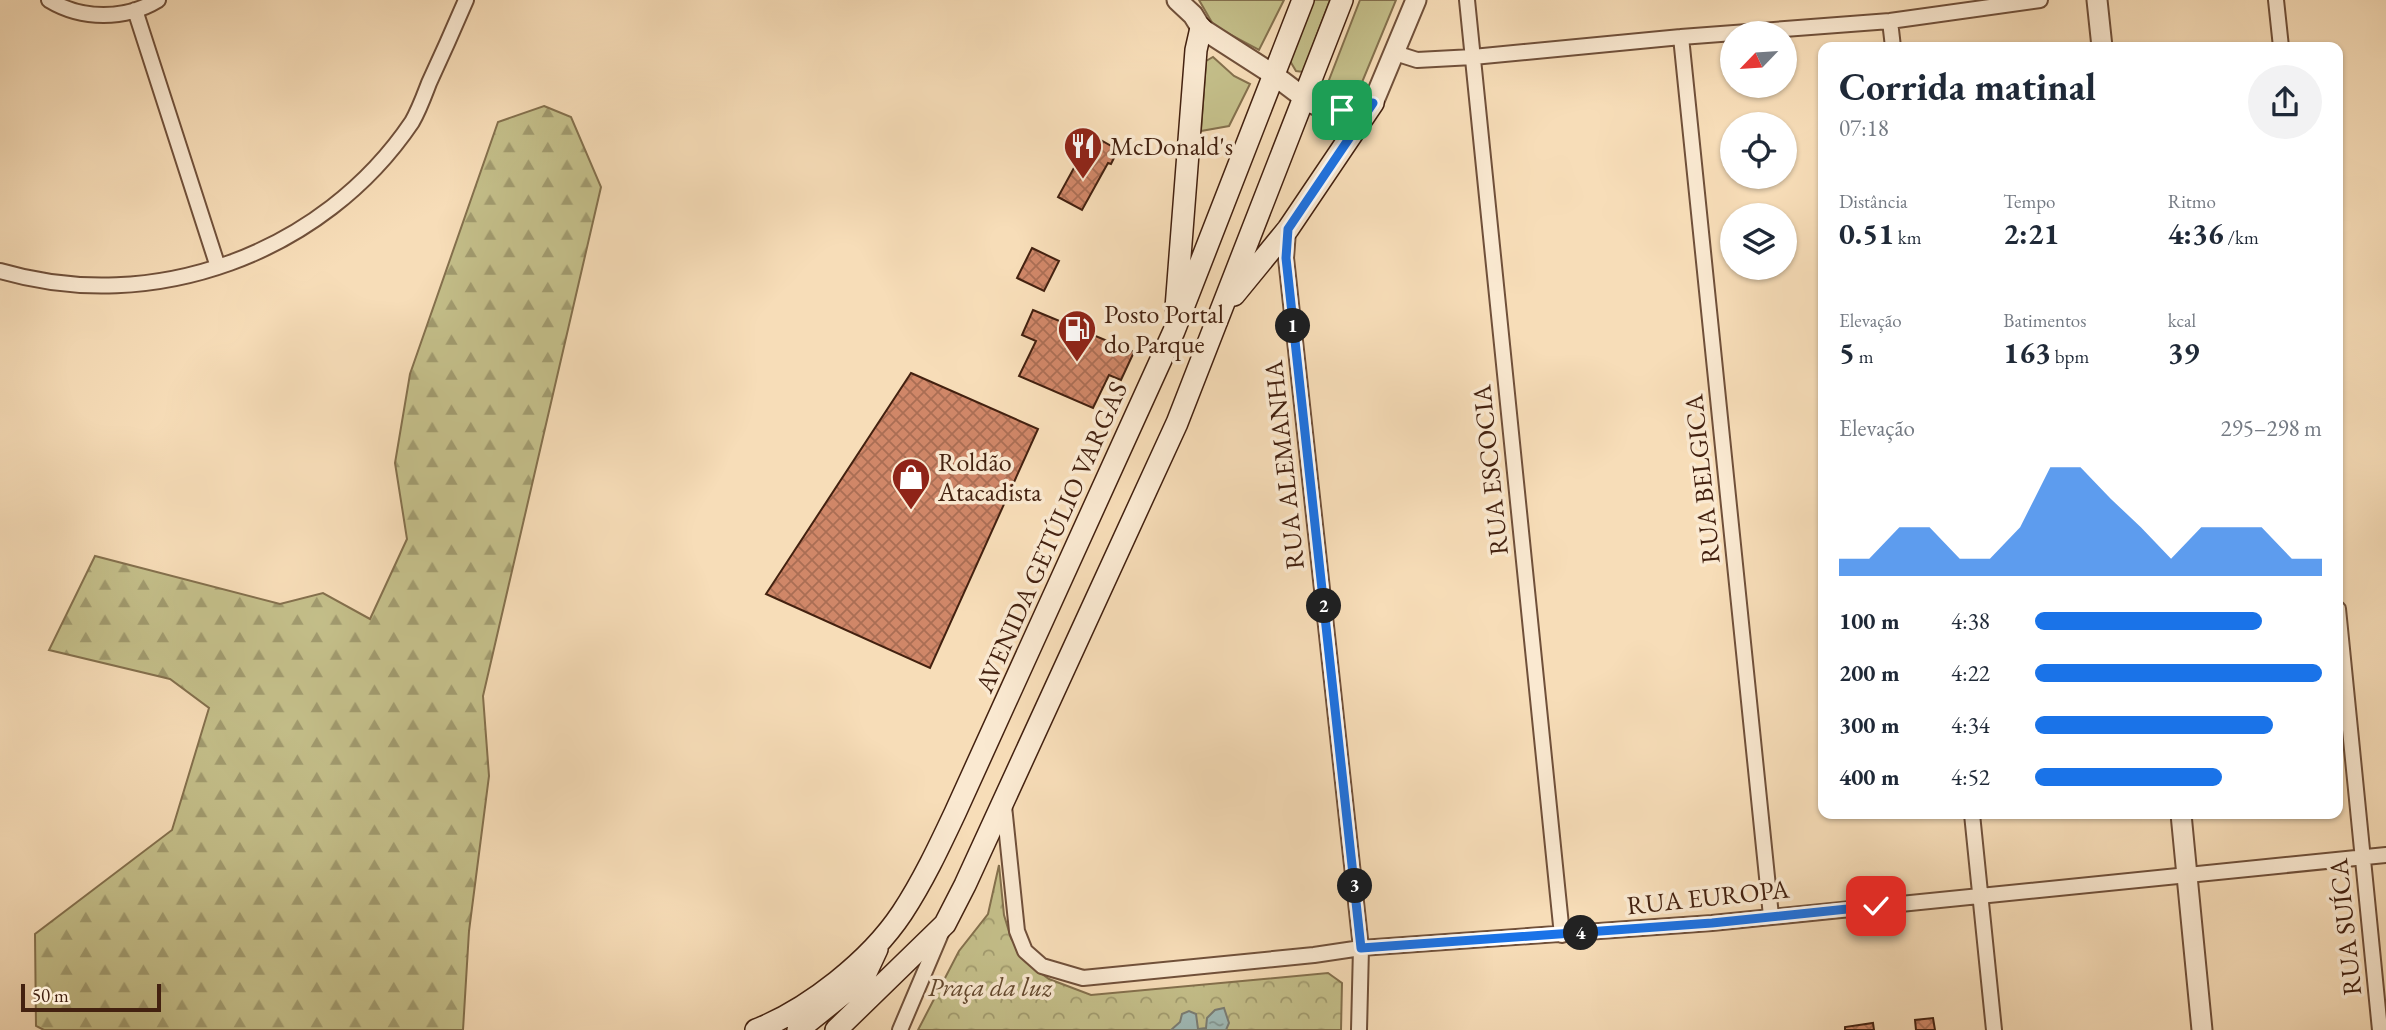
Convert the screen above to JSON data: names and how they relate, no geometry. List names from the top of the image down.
{
  "streets": {
    "main road": ["AVENIDA GETÚLIO VARGAS"],
    "street": [
      "RUA ALEMANHA",
      "RUA ESCOCIA",
      "RUA BELGICA",
      "RUA EUROPA",
      "RUA SUÍCA"
    ]
  },
  "crossings": [
    ["RUA ALEMANHA", "RUA EUROPA"],
    ["RUA ESCOCIA", "RUA EUROPA"],
    ["RUA BELGICA", "RUA EUROPA"],
    ["RUA EUROPA", "RUA SUÍCA"]
  ],
  "parks": ["Praça da luz"],
  "places": {
    "restaurant": ["McDonald's"],
    "fuel station": ["Posto Portal do Parque"],
    "shop": ["Roldão Atacadista"]
  },
  "scale_bar": "50 m",
  "north": "bottom left",
  "page": {
    "heading": ["Corrida matinal", "07:18"],
    "stats": [
      ["Distância", "0.51 km"],
      ["Tempo", "2:21"],
      ["Ritmo", "4:36 /km"],
      ["Elevação", "5 m"],
      ["Batimentos", "163 bpm"],
      ["kcal", "39"]
    ],
    "pins": [
      "1",
      "2",
      "3",
      "4"
    ],
    "chart": ["Elevação", "295–298 m"],
    "list": [
      {
        "name": "100 m",
        "note": "4:38"
      },
      {
        "name": "200 m",
        "note": "4:22"
      },
      {
        "name": "300 m",
        "note": "4:34"
      },
      {
        "name": "400 m",
        "note": "4:52"
      }
    ],
    "scale": "50 m"
  }
}
